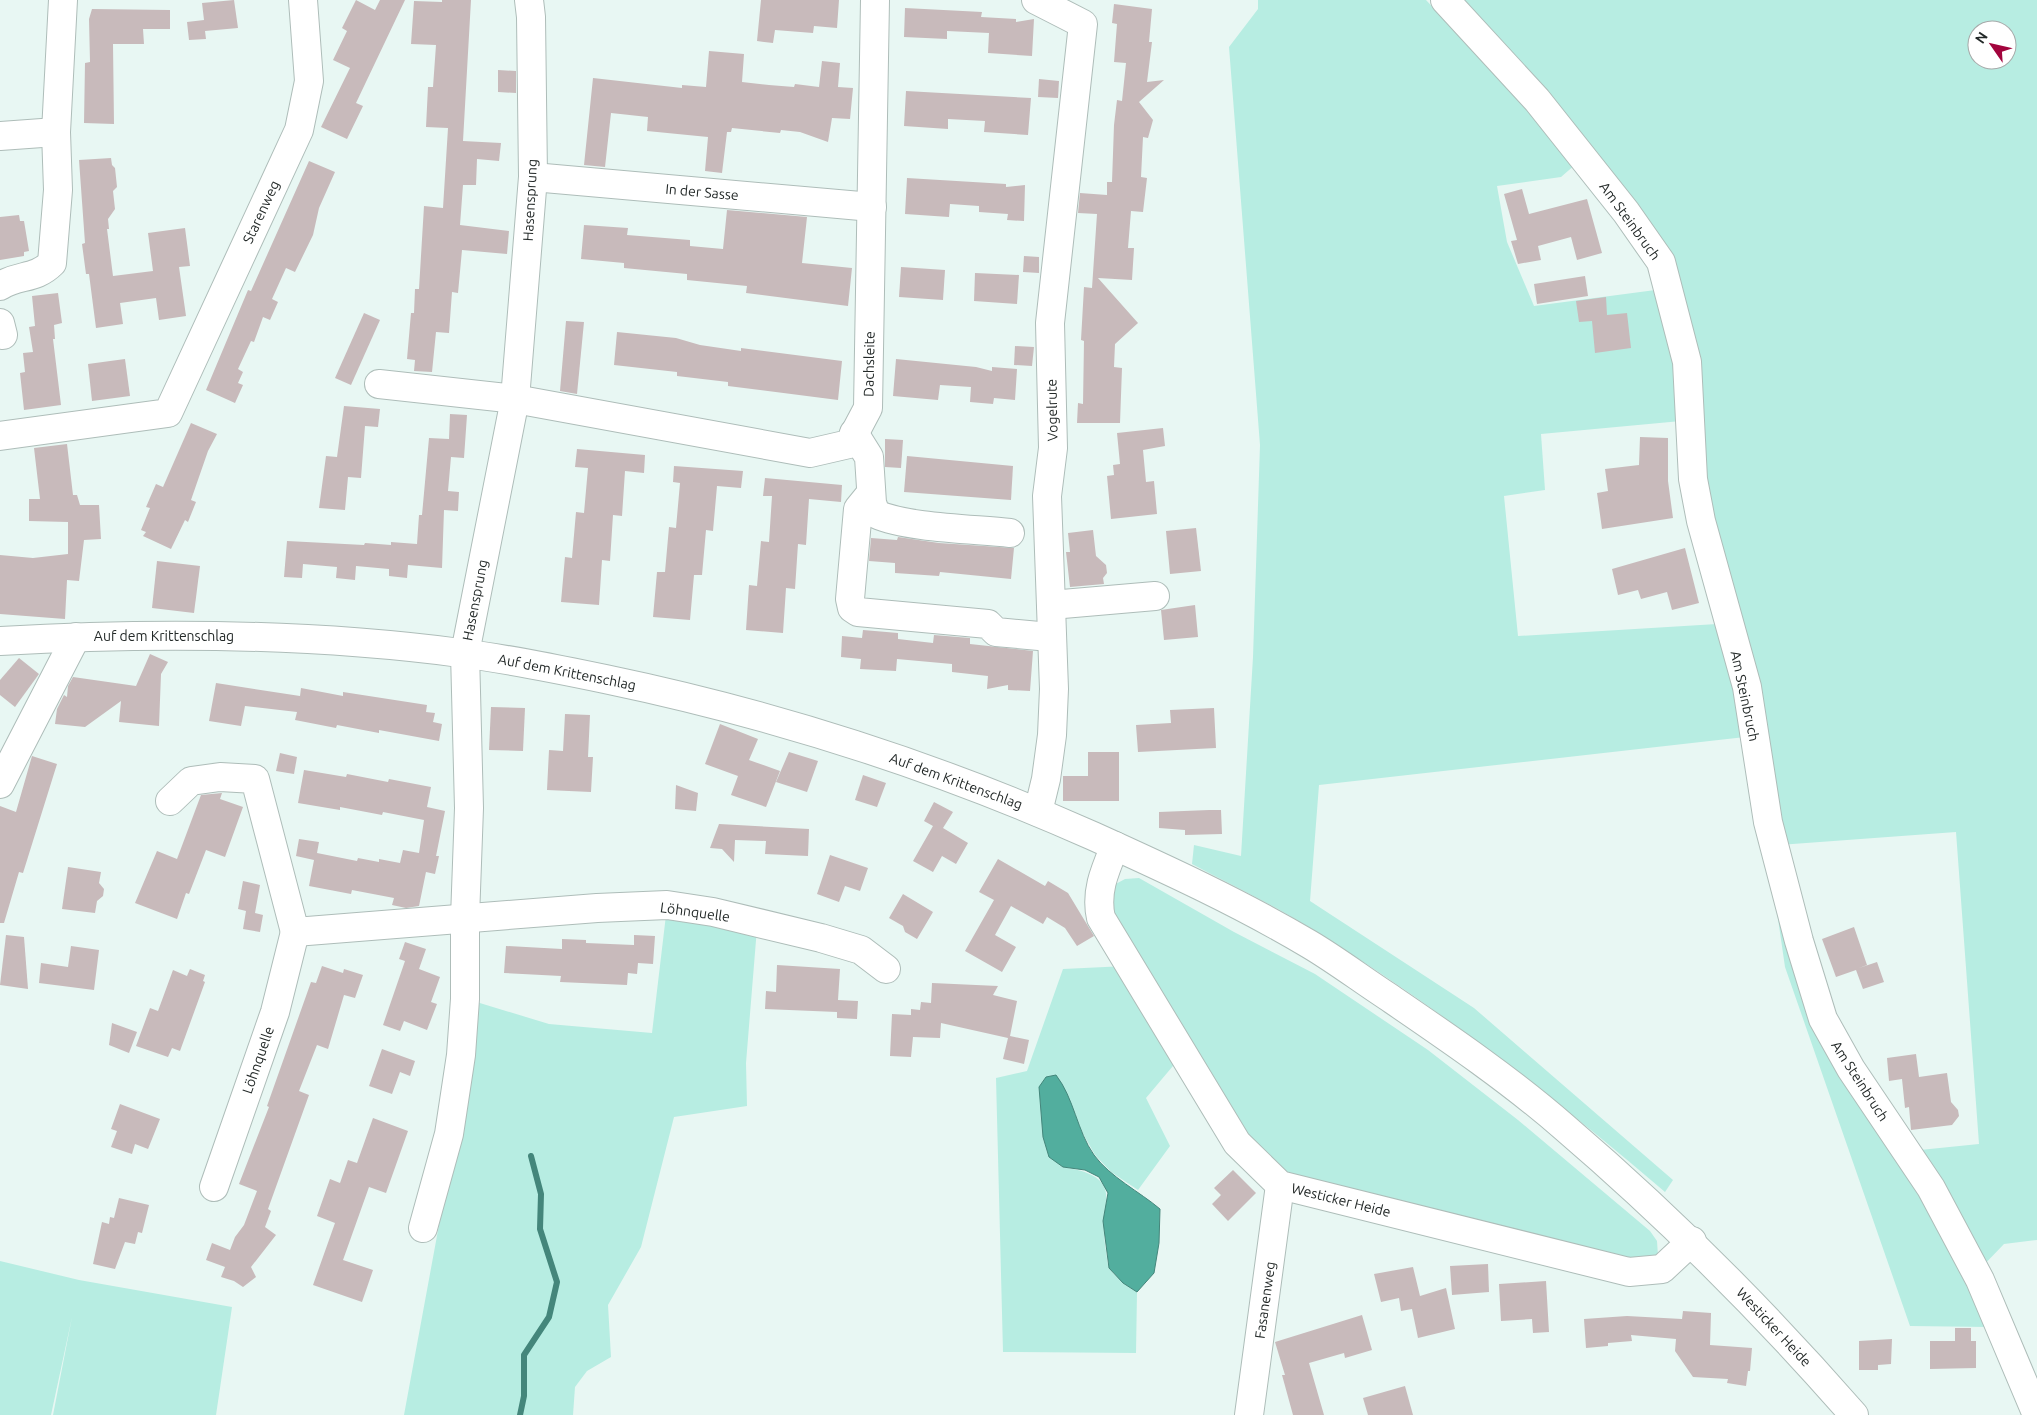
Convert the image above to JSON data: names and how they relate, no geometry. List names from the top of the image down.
{
  "streets": {
    "street": [
      "In der Sasse",
      "Hasensprung",
      "Starenweg",
      "Am Steinbruch",
      "Dachsleite",
      "Vogelrute",
      "Auf dem Krittenschlag",
      "Löhnquelle",
      "Westicker Heide",
      "Fasanenweg"
    ]
  },
  "crossings": [
    ["In der Sasse", "Hasensprung"],
    ["In der Sasse", "Dachsleite"],
    ["Hasensprung", "Dachsleite"],
    ["Hasensprung", "Auf dem Krittenschlag"],
    ["Vogelrute", "Auf dem Krittenschlag"],
    ["Vogelrute", "Westicker Heide"],
    ["Auf dem Krittenschlag", "Westicker Heide"],
    ["Westicker Heide", "Fasanenweg"]
  ],
  "north": "top left"
}
